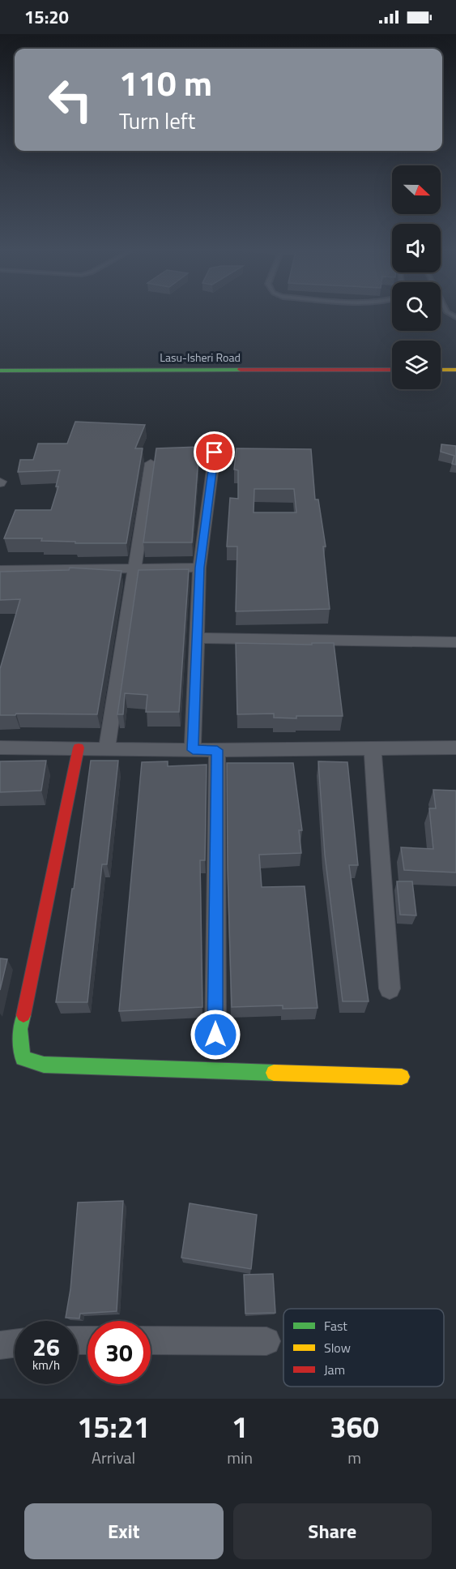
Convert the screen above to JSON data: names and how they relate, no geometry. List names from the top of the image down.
{
  "streets": {
    "main road": ["Lasu-Isheri Road"]
  },
  "legend": ["Fast", "Slow", "Jam"],
  "north": "right",
  "page": {
    "status": "15:20",
    "turn": ["110 m", "Turn left"],
    "speed": "26 km/h",
    "limit": "30",
    "eta": [
      "15:21",
      "Arrival",
      "1",
      "min",
      "360",
      "m"
    ],
    "buttons": ["Exit", "Share"]
  }
}
